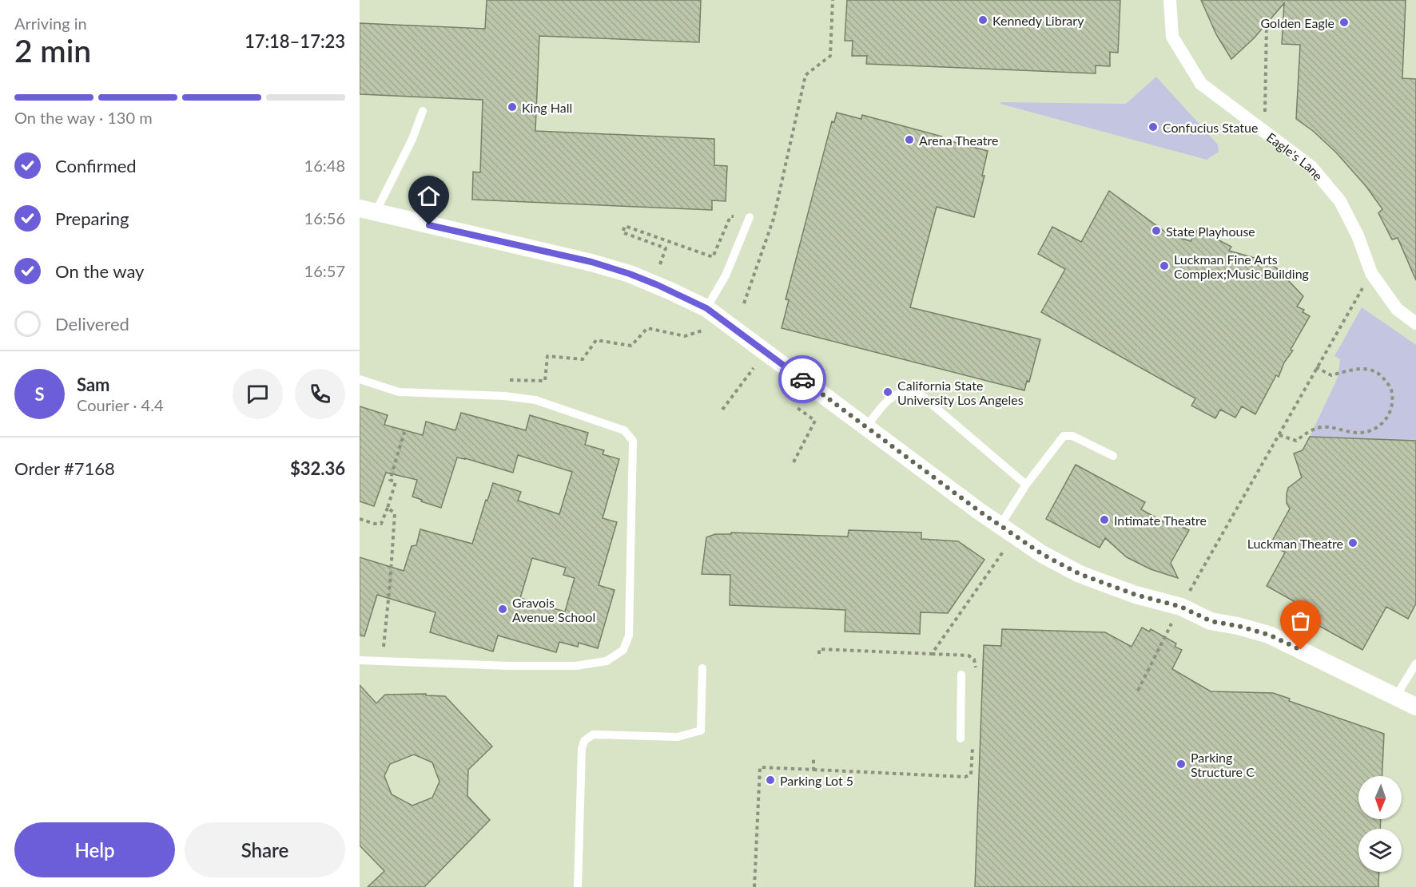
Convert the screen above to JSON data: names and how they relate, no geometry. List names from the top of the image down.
{
  "streets": {
    "street": ["Eagle's Lane"]
  },
  "places": [
    "Kennedy Library",
    "Golden Eagle",
    "King Hall",
    "Confucius Statue",
    "Arena Theatre",
    "State Playhouse",
    "Luckman Fine Arts Complex;Music Building",
    "California State University Los Angeles",
    "Intimate Theatre",
    "Luckman Theatre",
    "Gravois Avenue School",
    "Parking Structure C",
    "Parking Lot 5"
  ],
  "north": "bottom",
  "page": {
    "heading": ["2 min", "Arriving in", "17:18–17:23"],
    "panel": [
      "Sam",
      "Courier · 4.4",
      "Order #7168",
      "$32.36"
    ],
    "bar": "On the way · 130 m",
    "list": [
      ["Confirmed", "16:48"],
      ["Preparing", "16:56"],
      ["On the way", "16:57"],
      "Delivered"
    ],
    "round": "S",
    "buttons": ["Help", "Share"]
  }
}
